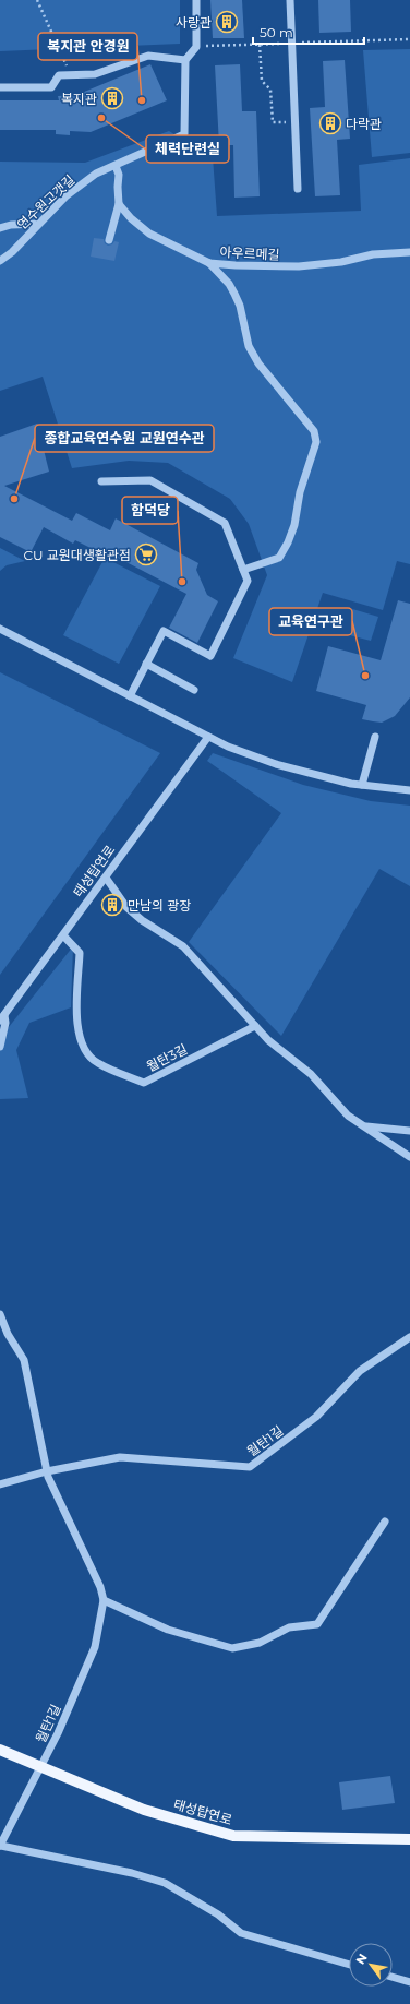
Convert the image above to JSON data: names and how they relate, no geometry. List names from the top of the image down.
{
  "streets": {
    "main road": ["태성탑연로"],
    "street": [
      "연수원고갯길",
      "아우르메길",
      "월탄3길",
      "월탄1길"
    ]
  },
  "crossings": [
    ["태성탑연로", "월탄3길"],
    ["태성탑연로", "월탄1길"]
  ],
  "places": {
    "building": [
      "사랑관",
      "복지관",
      "다락관",
      "만남의 광장"
    ],
    "other": [
      "복지관 안경원",
      "체력단련실",
      "종합교육연수원 교원연수관",
      "함덕당",
      "교육연구관"
    ],
    "supermarket": ["CU 교원대생활관점"]
  },
  "scale_bar": "50 m",
  "north": "top left"
}
